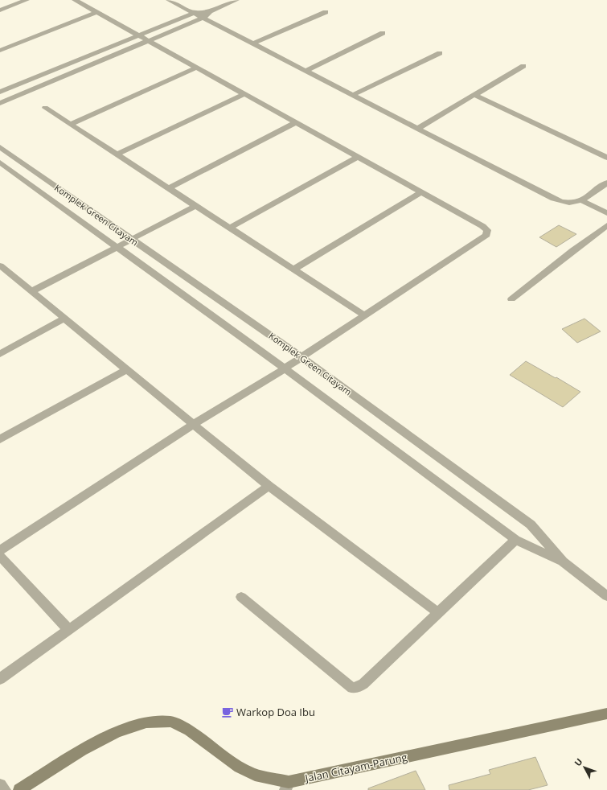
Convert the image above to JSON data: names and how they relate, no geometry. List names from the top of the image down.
{
  "streets": {
    "street": ["Komplek Green Citayam", "Jalan Citayam-Parung"]
  },
  "places": {
    "cafe": ["Warkop Doa Ibu"]
  },
  "north": "top left"
}
